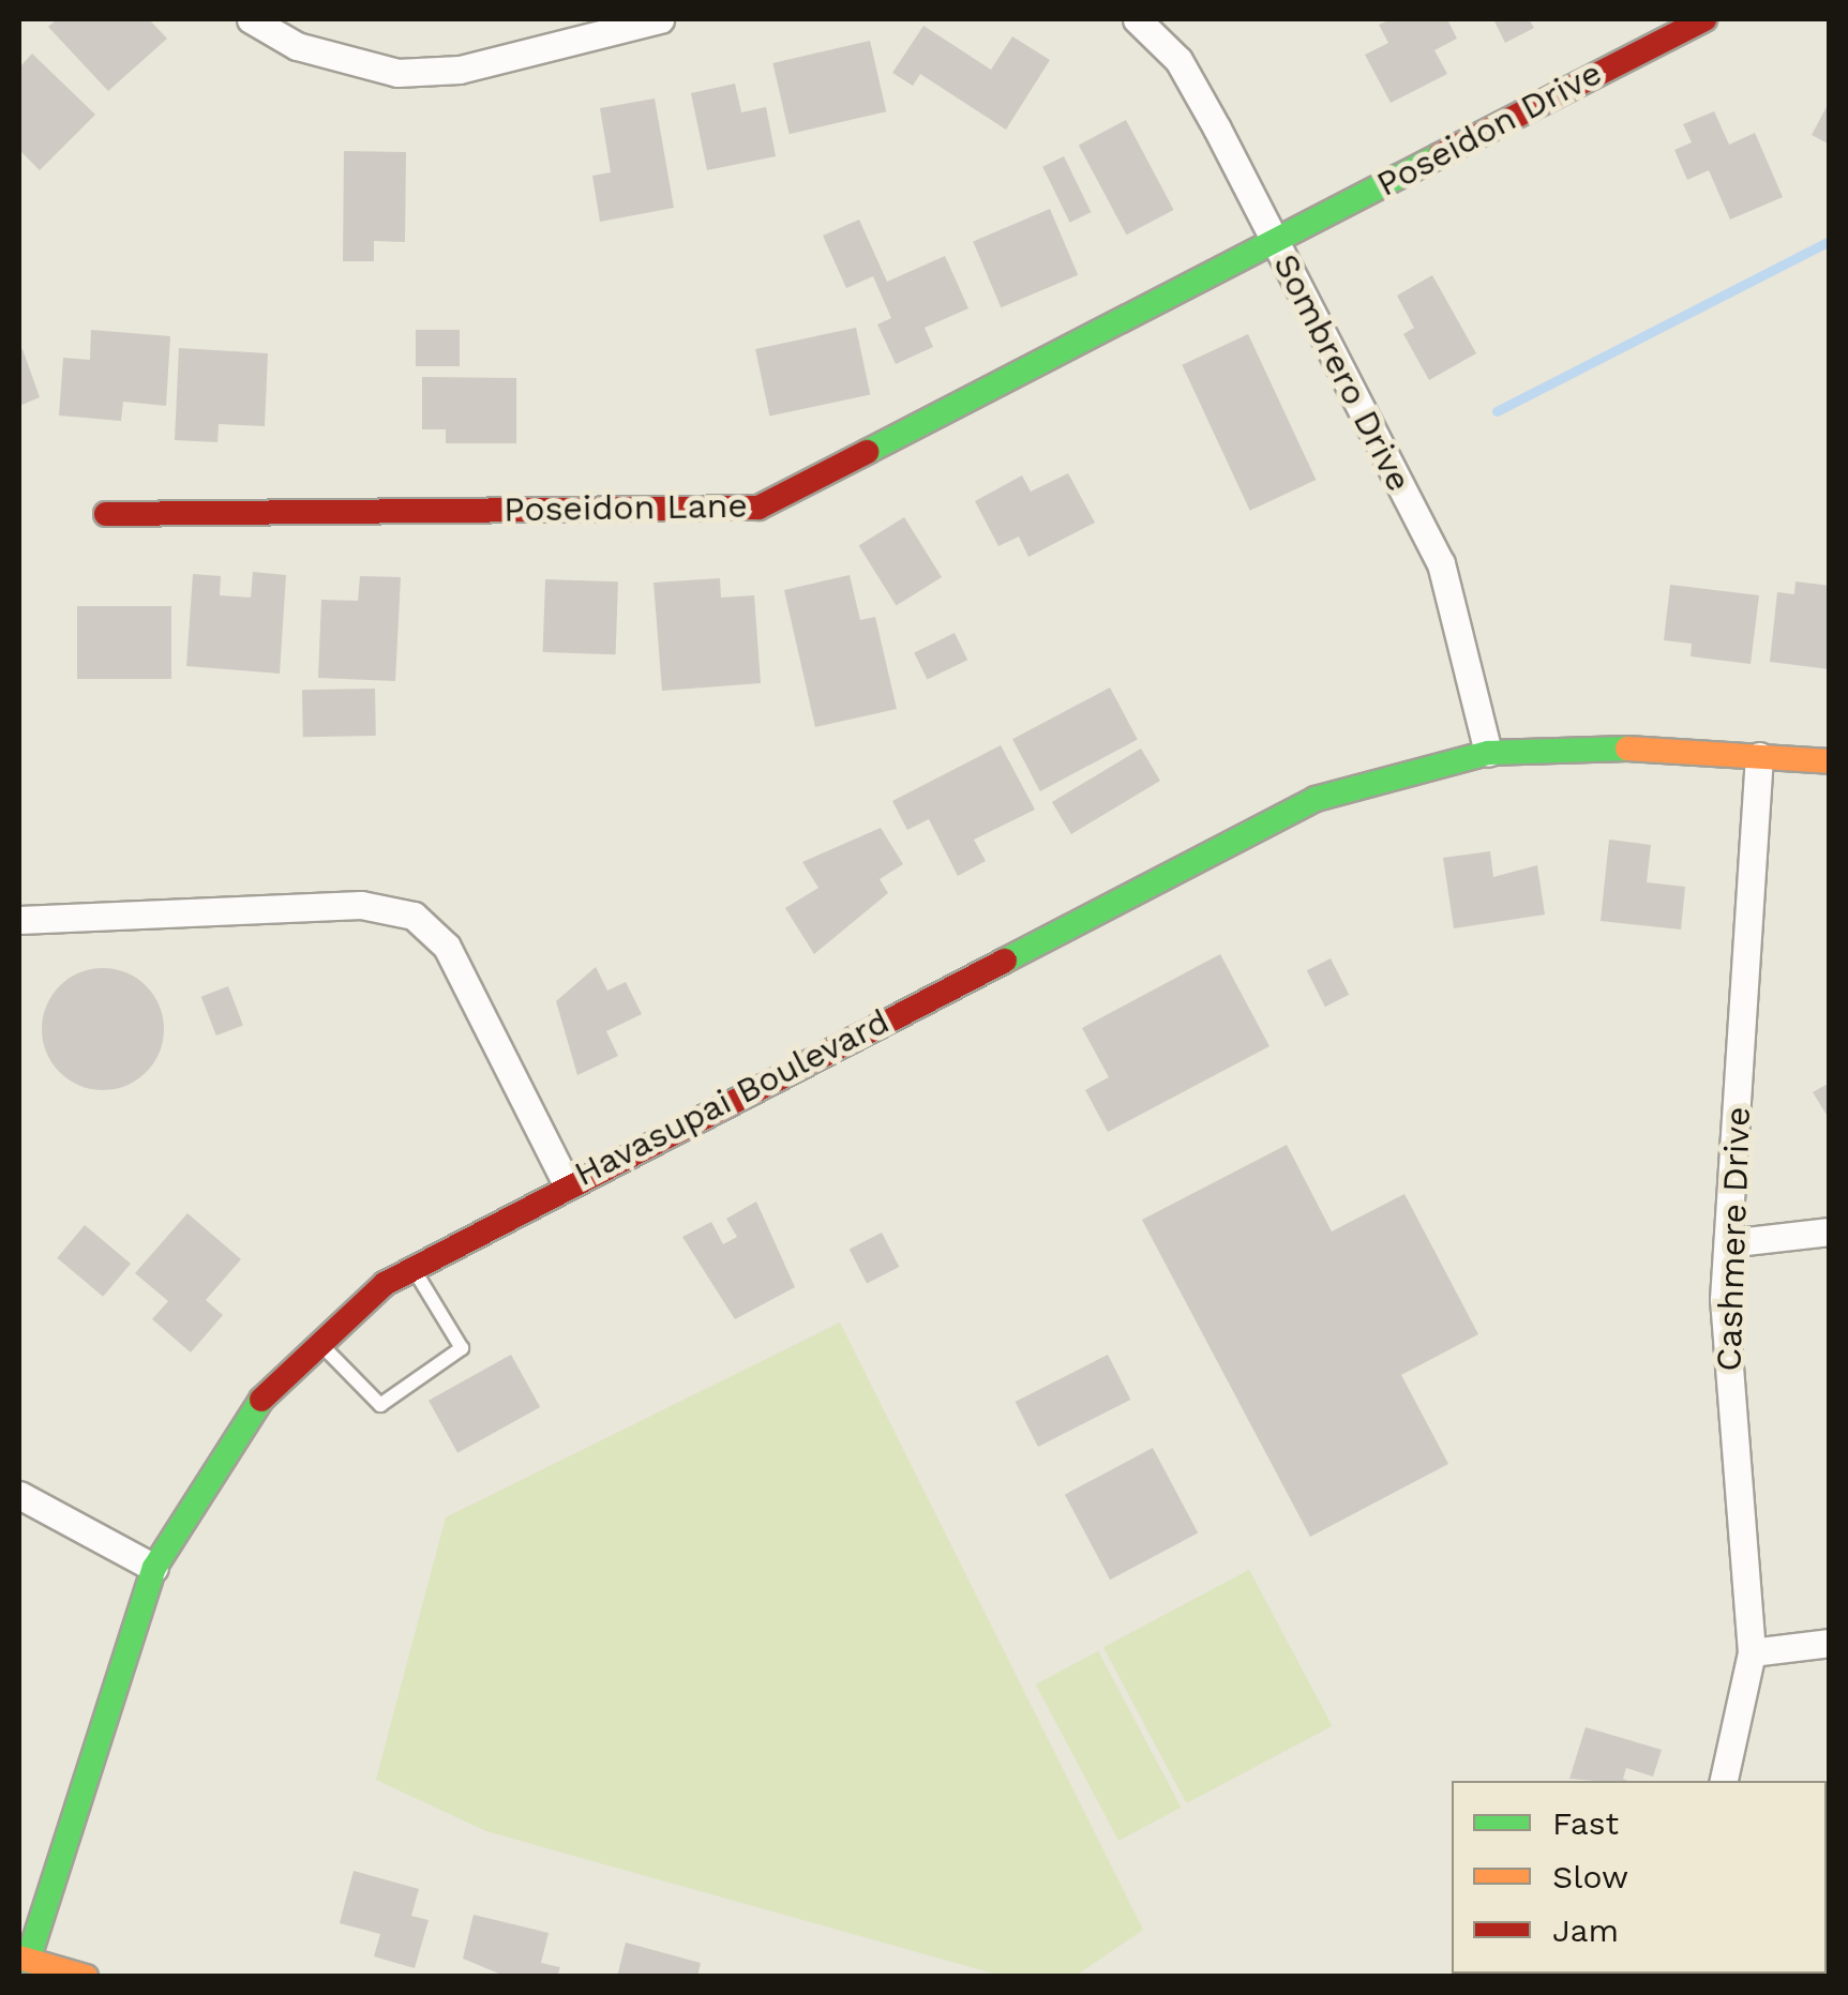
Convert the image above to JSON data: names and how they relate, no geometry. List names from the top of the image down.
{
  "streets": {
    "street": [
      "Poseidon Drive",
      "Sombrero Drive",
      "Poseidon Lane",
      "Havasupai Boulevard",
      "Cashmere Drive"
    ]
  },
  "crossings": [
    ["Poseidon Drive", "Sombrero Drive"],
    ["Poseidon Drive", "Poseidon Lane"],
    ["Sombrero Drive", "Poseidon Lane"],
    ["Sombrero Drive", "Havasupai Boulevard"],
    ["Havasupai Boulevard", "Cashmere Drive"]
  ],
  "legend": ["Fast", "Slow", "Jam"]
}
